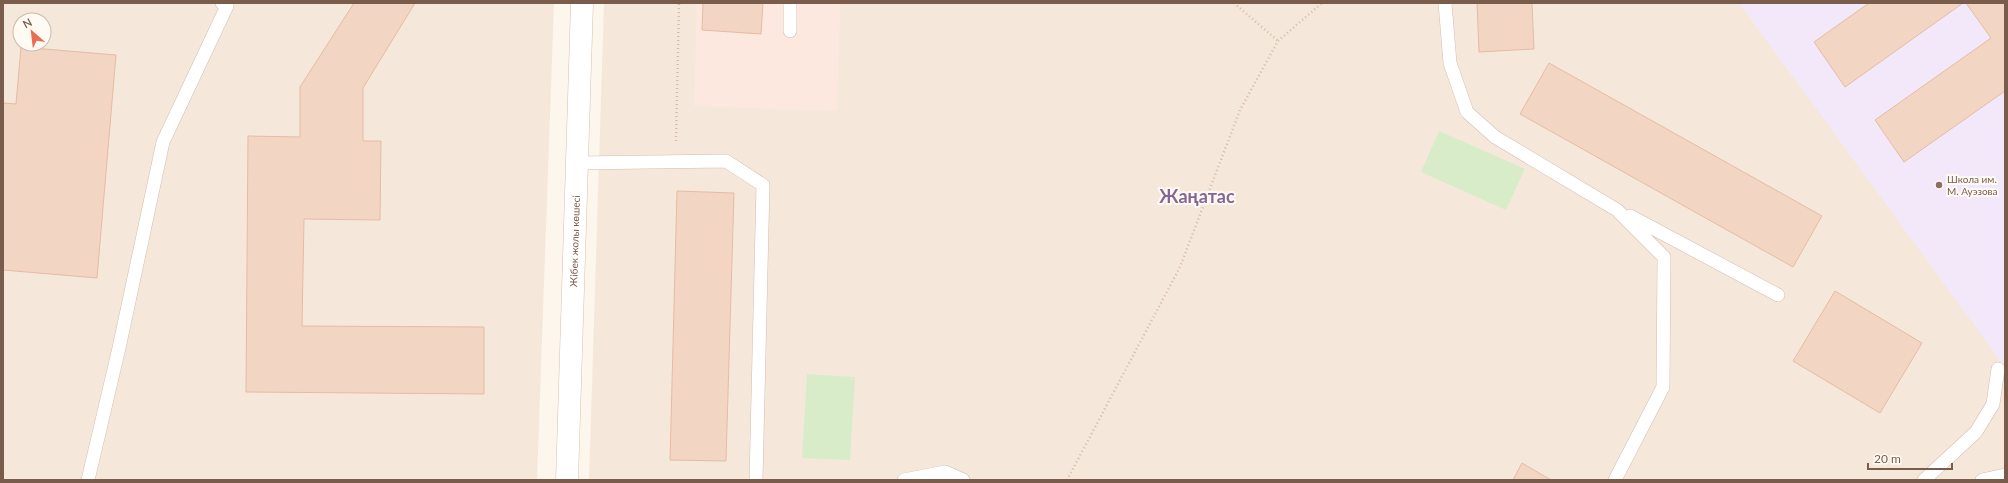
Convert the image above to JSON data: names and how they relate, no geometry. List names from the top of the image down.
{
  "streets": {
    "main road": ["Жібек жолы көшесі"]
  },
  "districts": ["Жаңатас"],
  "places": ["Школа им. М. Ауэзова"],
  "scale_bar": "20 m",
  "north": "top left"
}
